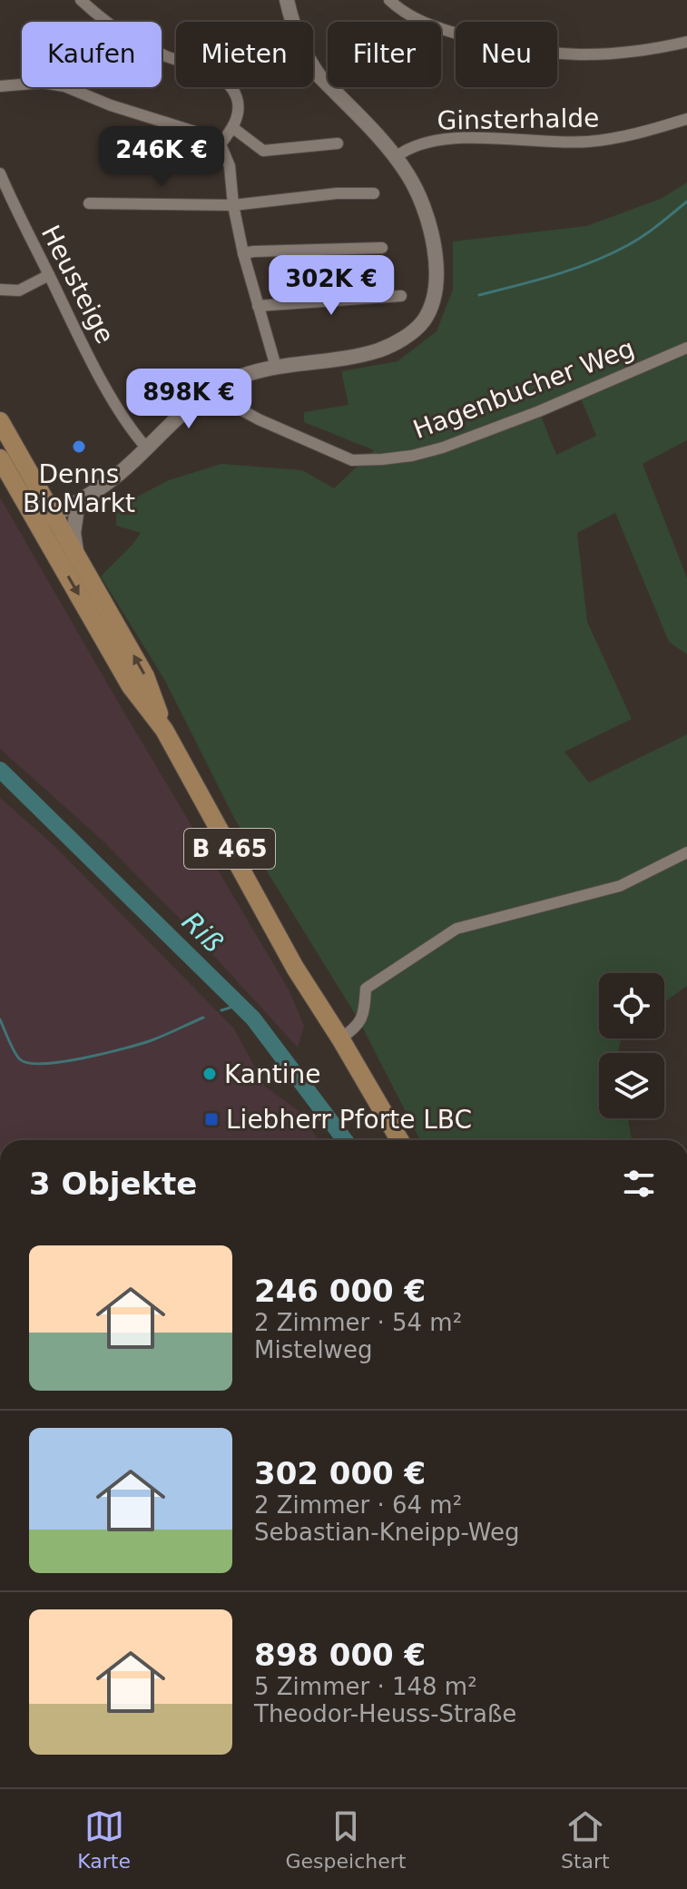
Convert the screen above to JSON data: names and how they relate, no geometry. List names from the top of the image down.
{
  "streets": {
    "main road": ["B 465"],
    "street": ["Ginsterhalde", "Heusteige", "Hagenbucher Weg"]
  },
  "water": ["Riß"],
  "places": {
    "other": ["Denns BioMarkt", "Kantine"],
    "transit": ["Liebherr Pforte LBC"]
  },
  "page": {
    "chip": [
      "Kaufen",
      "Mieten",
      "Filter",
      "Neu"
    ],
    "price": ["246K €", "302K €", "898K €"],
    "heading": "3 Objekte",
    "list": [
      {
        "name": "246 000 €",
        "note": "2 Zimmer · 54 m² · Mistelweg"
      },
      {
        "name": "302 000 €",
        "note": "2 Zimmer · 64 m² · Sebastian-Kneipp-Weg"
      },
      {
        "name": "898 000 €",
        "note": "5 Zimmer · 148 m² · Theodor-Heuss-Straße"
      }
    ],
    "tabs": ["Karte", "Gespeichert", "Start"]
  }
}
